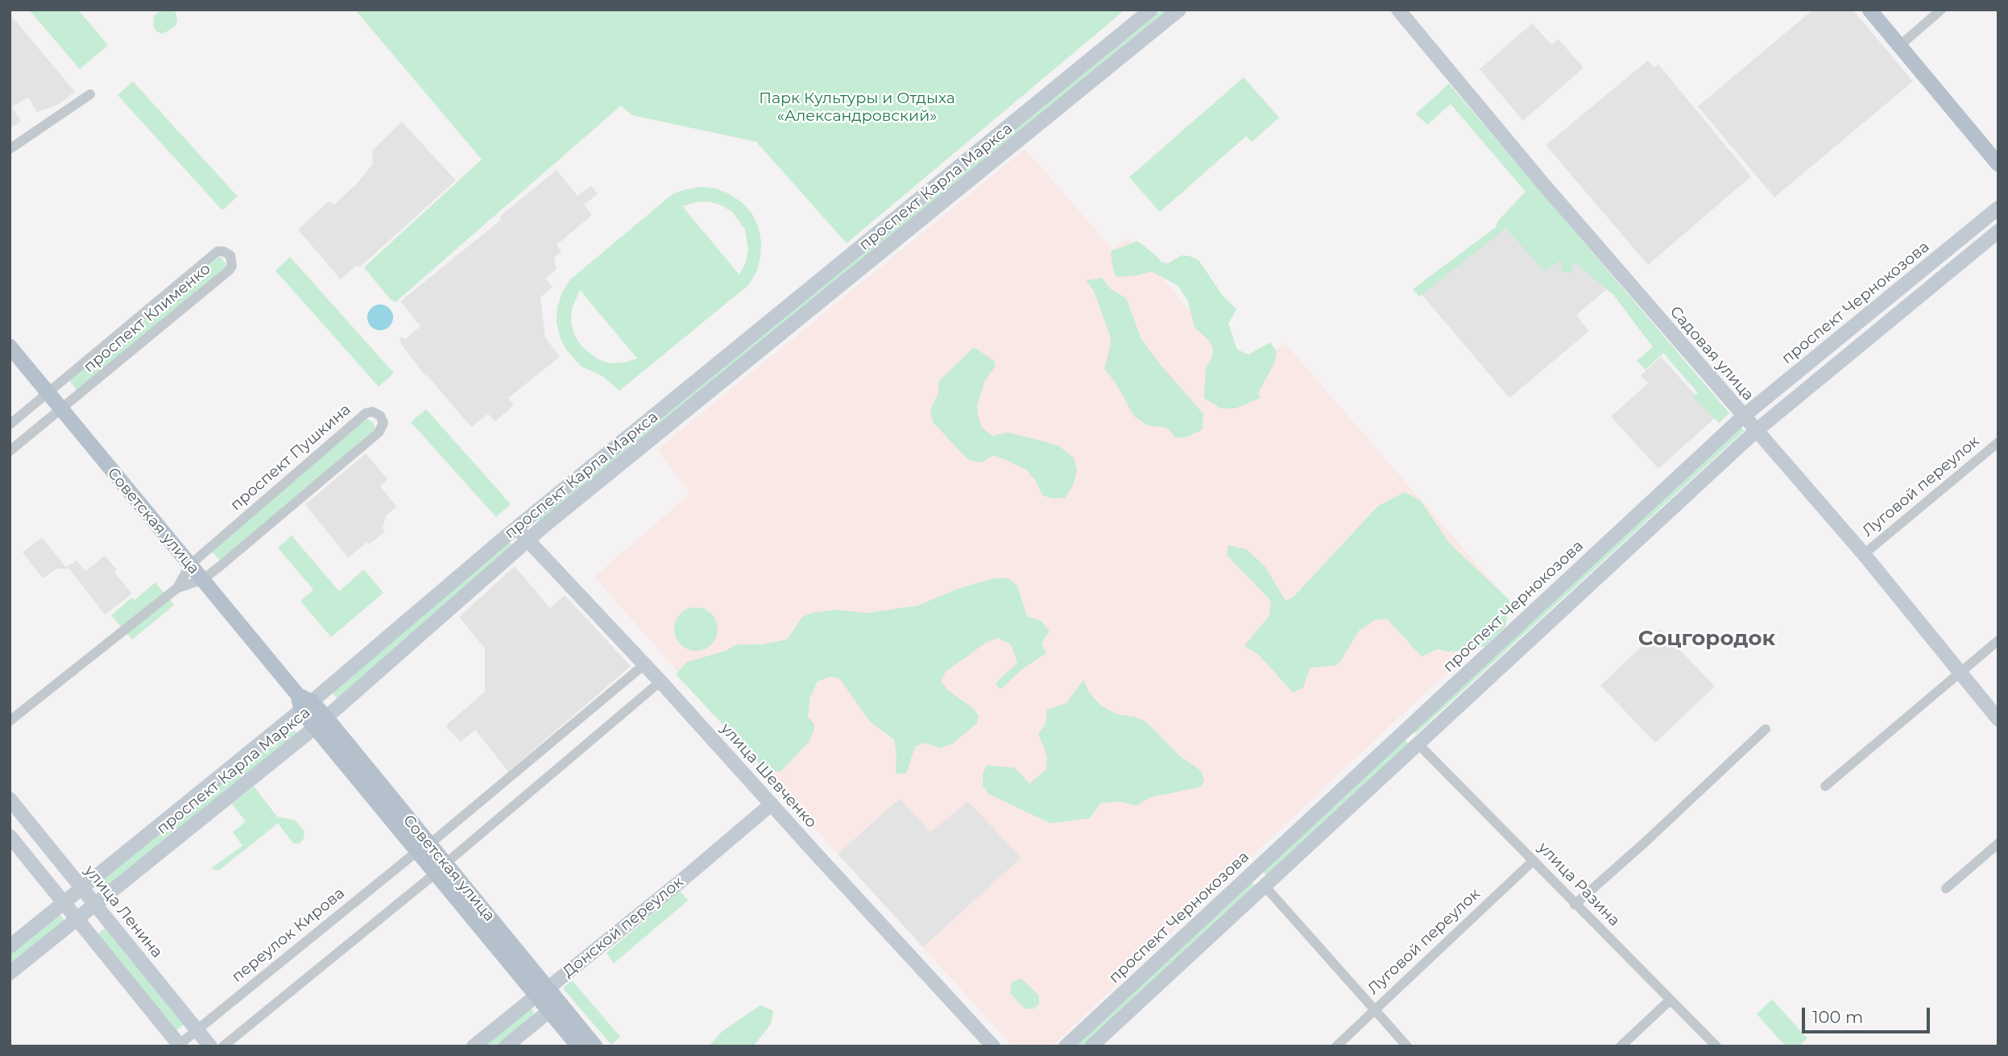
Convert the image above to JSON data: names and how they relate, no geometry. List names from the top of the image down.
{
  "streets": {
    "main road": ["Советская улица"],
    "street": [
      "проспект Карла Маркса",
      "проспект Чернокозова",
      "проспект Клименко",
      "Садовая улица",
      "проспект Пушкина",
      "Луговой переулок",
      "улица Шевченко",
      "улица Разина",
      "улица Ленина",
      "Донской переулок",
      "переулок Кирова"
    ]
  },
  "crossings": [
    ["проспект Карла Маркса", "Советская улица"],
    ["проспект Карла Маркса", "улица Шевченко"],
    ["проспект Карла Маркса", "улица Ленина"],
    ["проспект Чернокозова", "Садовая улица"],
    ["проспект Клименко", "Советская улица"],
    ["Садовая улица", "Луговой переулок"],
    ["проспект Пушкина", "Советская улица"],
    ["Луговой переулок", "улица Разина"],
    ["Советская улица", "Донской переулок"],
    ["Советская улица", "переулок Кирова"],
    ["улица Шевченко", "Донской переулок"],
    ["улица Шевченко", "переулок Кирова"],
    ["улица Ленина", "переулок Кирова"]
  ],
  "districts": ["Соцгородок"],
  "parks": ["Парк Культуры и Отдыха «Александровский»"],
  "scale_bar": "100 m"
}
